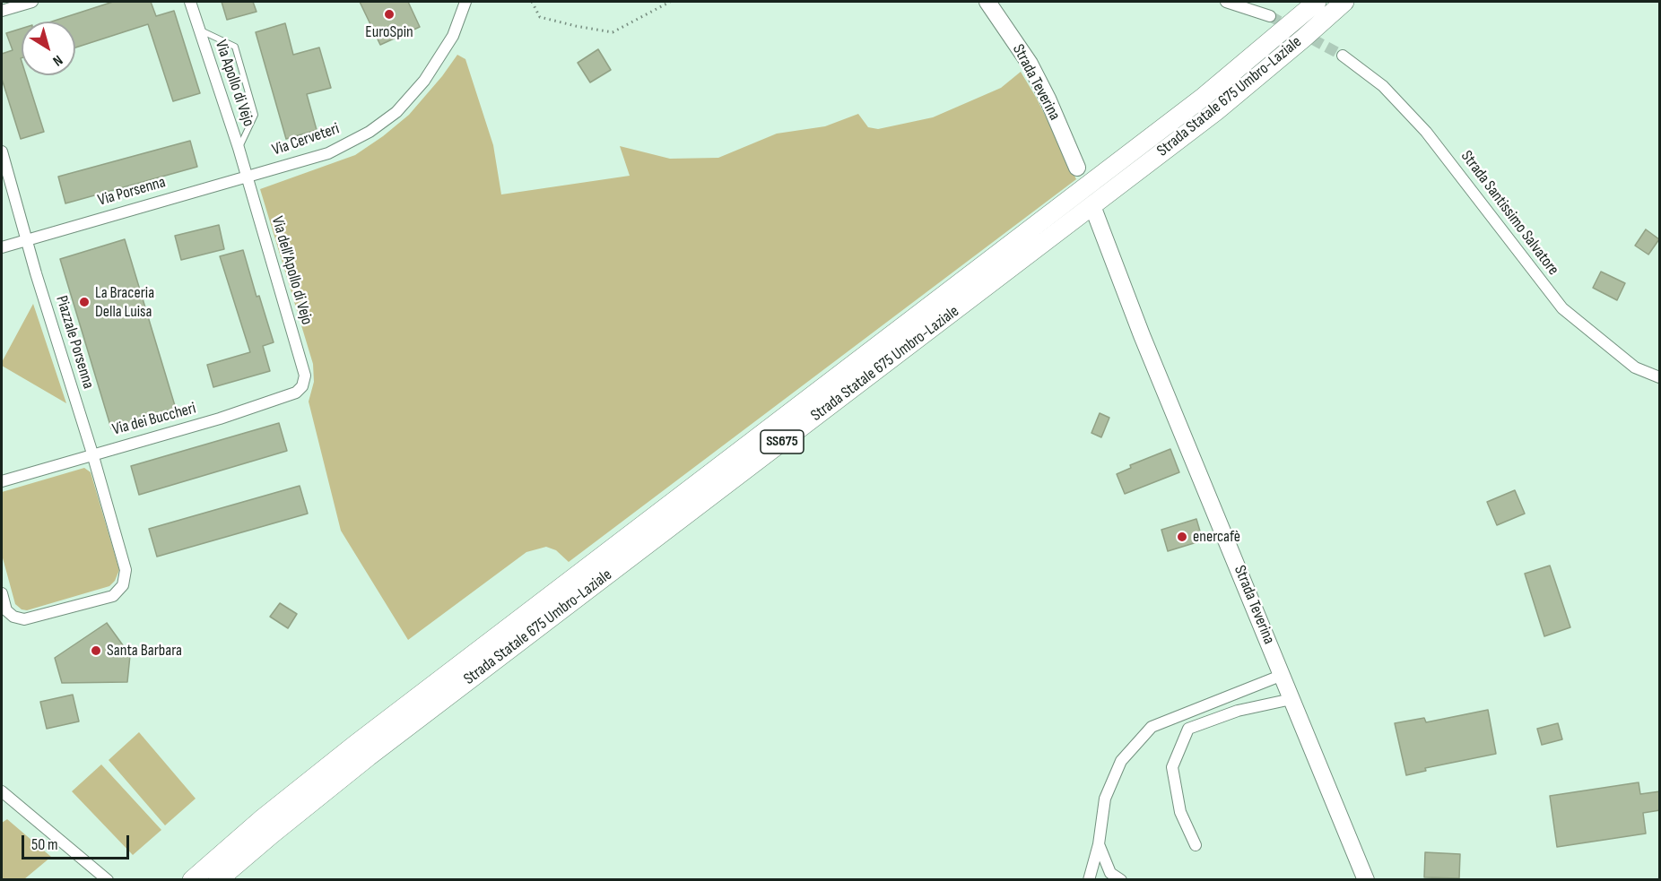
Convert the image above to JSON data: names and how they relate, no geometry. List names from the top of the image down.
{
  "streets": {
    "highway": ["Strada Statale 675 Umbro-Laziale", "SS675"],
    "main road": ["Strada Teverina"],
    "street": [
      "Via Apollo di Vejo",
      "Via Cerveteri",
      "Via Porsenna",
      "Strada Santissimo Salvatore",
      "Via dell'Apollo di Vejo",
      "Piazzale Porsenna",
      "Via dei Buccheri"
    ]
  },
  "crossings": [
    ["Via Apollo di Vejo", "Via Cerveteri"],
    ["Via Apollo di Vejo", "Via Porsenna"],
    ["Via Apollo di Vejo", "Via dell'Apollo di Vejo"],
    ["Via Cerveteri", "Via Porsenna"],
    ["Via Cerveteri", "Via dell'Apollo di Vejo"],
    ["Via Porsenna", "Via dell'Apollo di Vejo"],
    ["Via Porsenna", "Piazzale Porsenna"],
    ["Via dell'Apollo di Vejo", "Via dei Buccheri"],
    ["Piazzale Porsenna", "Via dei Buccheri"]
  ],
  "places": [
    "EuroSpin",
    "La Braceria Della Luisa",
    "enercafè",
    "Santa Barbara"
  ],
  "scale_bar": "50 m",
  "north": "bottom right"
}
